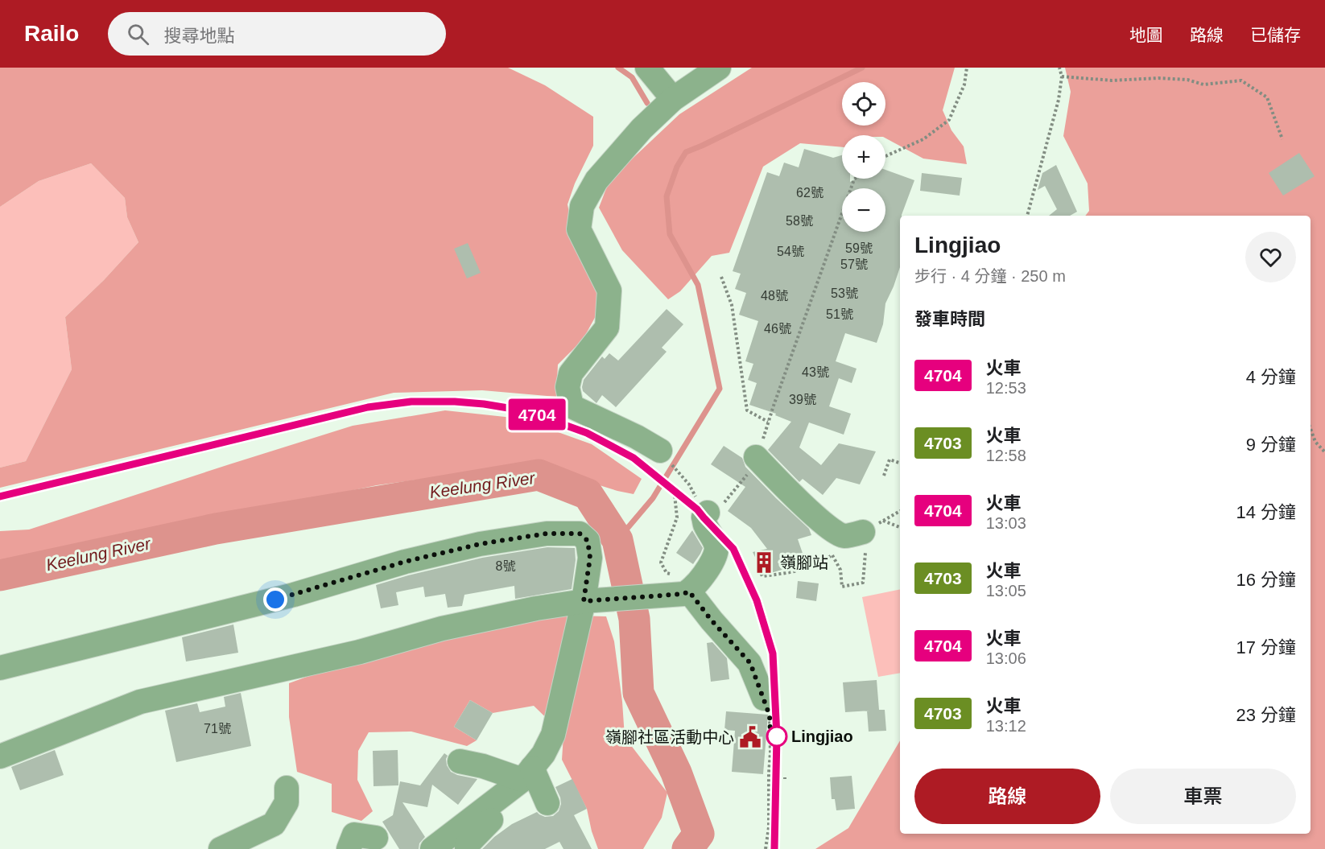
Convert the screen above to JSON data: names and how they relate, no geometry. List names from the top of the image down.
{
  "water": ["Keelung River"],
  "places": {
    "building": ["嶺腳站"],
    "other": ["Lingjiao"],
    "public building": ["嶺腳社區活動中心"]
  },
  "house_numbers": [
    "62號",
    "58號",
    "59號",
    "54號",
    "57號",
    "53號",
    "48號",
    "51號",
    "46號",
    "43號",
    "39號",
    "8號",
    "71號"
  ],
  "page": {
    "header": "Railo",
    "search": "搜尋地點",
    "nav": ["地圖", "路線", "已儲存"],
    "on_map": "4704",
    "map_buttons": ["+", "−"],
    "heading": [
      ["Lingjiao", "步行 · 4 分鐘 · 250 m"],
      "發車時間"
    ],
    "list": [
      {
        "mark": "4704",
        "name": "火車",
        "note": "12:53",
        "value": "4 分鐘"
      },
      {
        "mark": "4703",
        "name": "火車",
        "note": "12:58",
        "value": "9 分鐘"
      },
      {
        "mark": "4704",
        "name": "火車",
        "note": "13:03",
        "value": "14 分鐘"
      },
      {
        "mark": "4703",
        "name": "火車",
        "note": "13:05",
        "value": "16 分鐘"
      },
      {
        "mark": "4704",
        "name": "火車",
        "note": "13:06",
        "value": "17 分鐘"
      },
      {
        "mark": "4703",
        "name": "火車",
        "note": "13:12",
        "value": "23 分鐘"
      }
    ],
    "buttons": ["路線", "車票"]
  }
}
